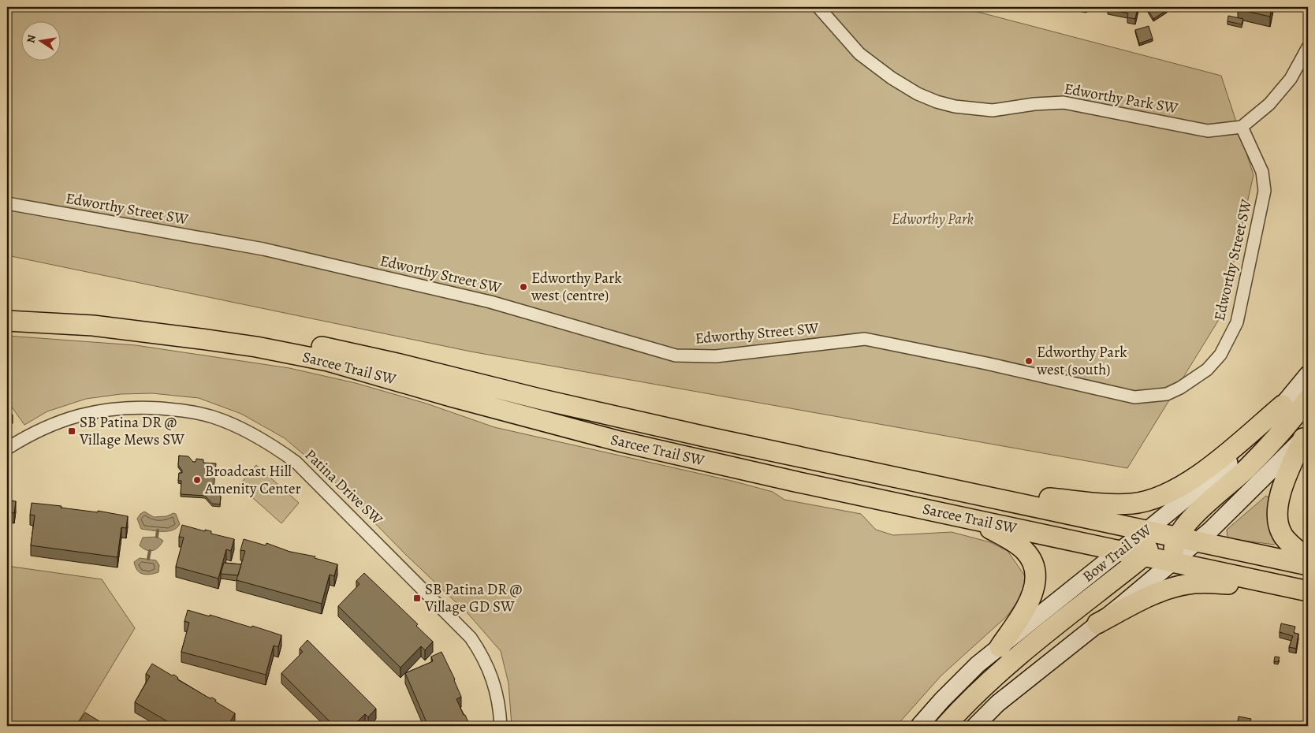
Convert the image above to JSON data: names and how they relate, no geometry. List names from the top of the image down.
{
  "streets": {
    "highway": ["Sarcee Trail SW"],
    "main road": ["Bow Trail SW"],
    "street": ["Edworthy Park SW", "Edworthy Street SW", "Patina Drive SW"]
  },
  "crossings": [
    ["Edworthy Park SW", "Edworthy Street SW"],
    ["Sarcee Trail SW", "Bow Trail SW"]
  ],
  "parks": ["Edworthy Park"],
  "places": {
    "other": ["Edworthy Park west (centre)", "Edworthy Park west (south)", "Broadcast Hill Amenity Center"],
    "transit": ["SB Patina DR @ Village Mews SW", "SB Patina DR @ Village GD SW"]
  },
  "north": "left"
}
